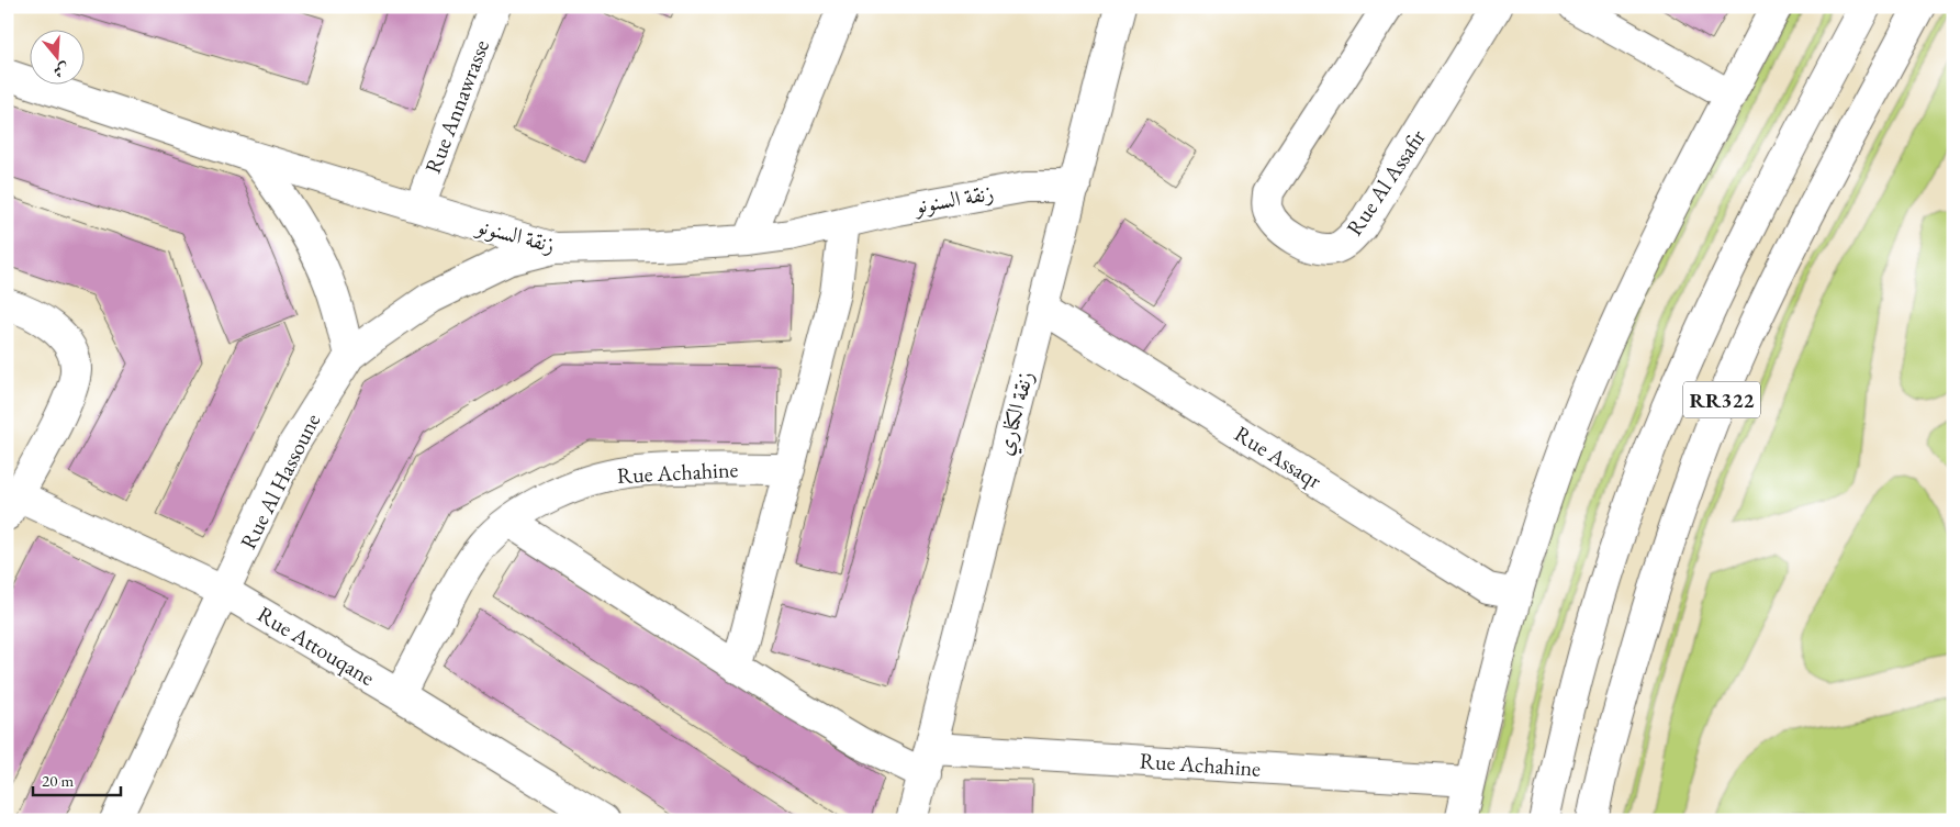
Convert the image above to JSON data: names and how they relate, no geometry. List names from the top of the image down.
{
  "streets": {
    "street": [
      "Rue Annawrasse",
      "Rue Al Assafir",
      "زنقة السنونو",
      "RR322",
      "زنقة الكناري",
      "Rue Assaqr",
      "Rue Achahine",
      "Rue Al Hassoune",
      "Rue Attouqane"
    ]
  },
  "crossings": [
    ["Rue Annawrasse", "زنقة السنونو"],
    ["زنقة السنونو", "زنقة الكناري"],
    ["زنقة السنونو", "Rue Al Hassoune"],
    ["زنقة الكناري", "Rue Assaqr"],
    ["زنقة الكناري", "Rue Achahine"],
    ["Rue Achahine", "Rue Attouqane"],
    ["Rue Al Hassoune", "Rue Attouqane"]
  ],
  "scale_bar": "20 m",
  "north": "bottom"
}
